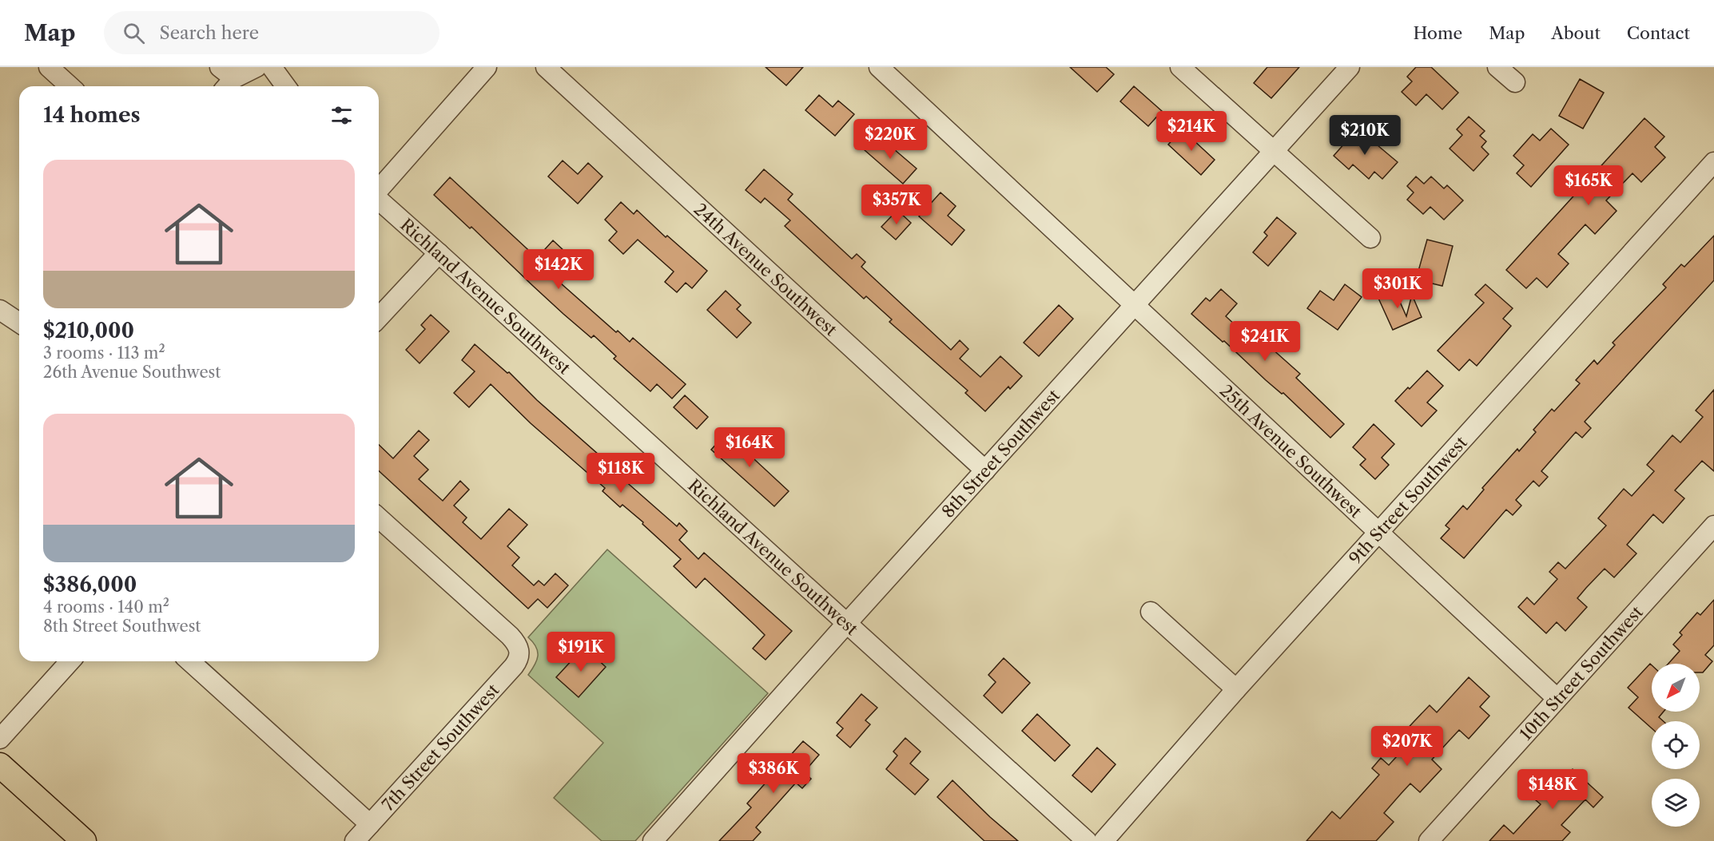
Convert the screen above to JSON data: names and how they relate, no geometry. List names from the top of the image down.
{
  "streets": {
    "street": [
      "24th Avenue Southwest",
      "Richland Avenue Southwest",
      "25th Avenue Southwest",
      "8th Street Southwest",
      "9th Street Southwest",
      "10th Street Southwest",
      "7th Street Southwest"
    ]
  },
  "crossings": [
    ["24th Avenue Southwest", "8th Street Southwest"],
    ["Richland Avenue Southwest", "8th Street Southwest"],
    ["25th Avenue Southwest", "8th Street Southwest"],
    ["25th Avenue Southwest", "9th Street Southwest"],
    ["25th Avenue Southwest", "10th Street Southwest"]
  ],
  "north": "bottom left",
  "page": {
    "header": "Map",
    "search": "Search here",
    "nav": [
      "Home",
      "Map",
      "About",
      "Contact"
    ],
    "heading": "14 homes",
    "price": [
      "$214K",
      "$210K",
      "$220K",
      "$165K",
      "$357K",
      "$142K",
      "$301K",
      "$241K",
      "$164K",
      "$118K",
      "$191K",
      "$207K",
      "$386K",
      "$148K"
    ],
    "list": [
      {
        "name": "$210,000",
        "note": "3 rooms · 113 m² · 26th Avenue Southwest"
      },
      {
        "name": "$386,000",
        "note": "4 rooms · 140 m² · 8th Street Southwest"
      }
    ]
  }
}
